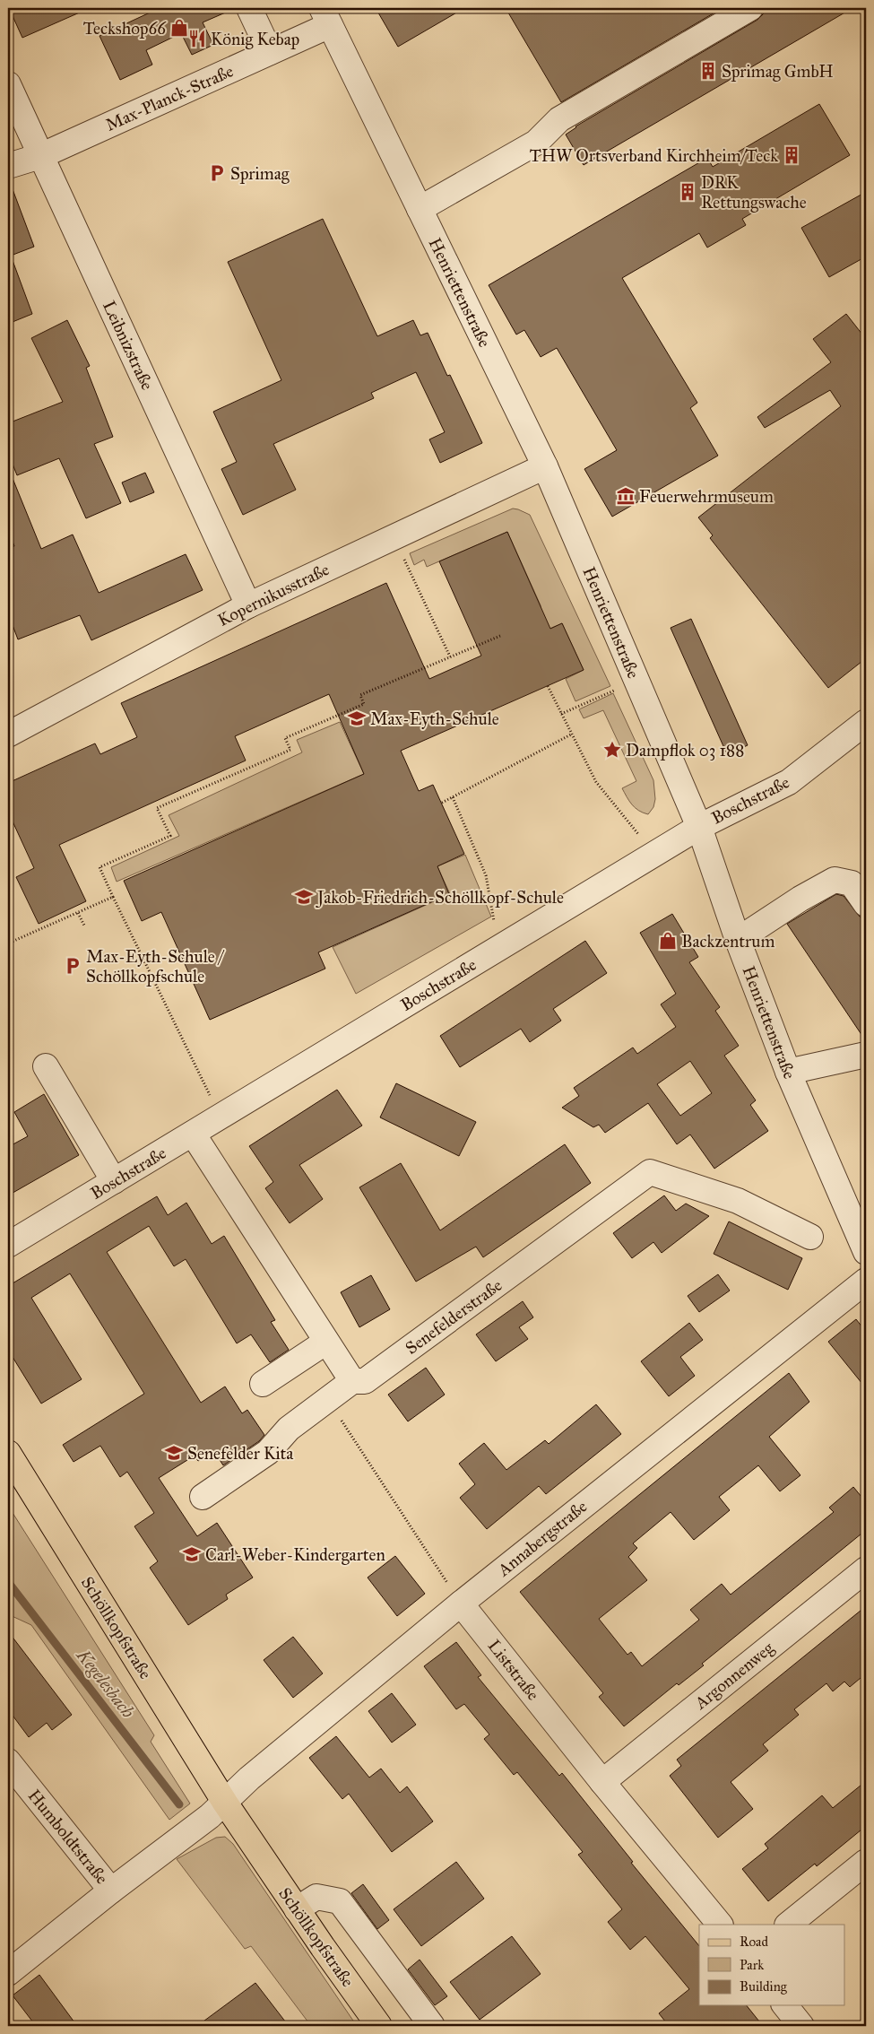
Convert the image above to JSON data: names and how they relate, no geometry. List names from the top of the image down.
{
  "streets": {
    "main road": ["Schöllkopfstraße"],
    "street": [
      "Max-Planck-Straße",
      "Henriettenstraße",
      "Leibnizstraße",
      "Kopernikusstraße",
      "Boschstraße",
      "Senefelderstraße",
      "Annabergstraße",
      "Liststraße",
      "Argonnenweg",
      "Humboldtstraße"
    ]
  },
  "crossings": [
    ["Max-Planck-Straße", "Henriettenstraße"],
    ["Max-Planck-Straße", "Leibnizstraße"],
    ["Henriettenstraße", "Kopernikusstraße"],
    ["Henriettenstraße", "Boschstraße"],
    ["Leibnizstraße", "Kopernikusstraße"],
    ["Annabergstraße", "Schöllkopfstraße"],
    ["Annabergstraße", "Liststraße"],
    ["Liststraße", "Argonnenweg"]
  ],
  "water": ["Kegelesbach"],
  "places": {
    "shop": ["Teckshop66", "Backzentrum"],
    "restaurant": ["König Kebap"],
    "building": ["Sprimag GmbH", "THW Ortsverband Kirchheim/Teck", "DRK Rettungswache"],
    "parking": ["Sprimag", "Max-Eyth-Schule / Schöllkopfschule"],
    "museum": ["Feuerwehrmuseum"],
    "school or university": [
      "Max-Eyth-Schule",
      "Jakob-Friedrich-Schöllkopf-Schule",
      "Senefelder Kita",
      "Carl-Weber-Kindergarten"
    ],
    "place": ["Dampflok 03 188"]
  },
  "legend": ["Road", "Park", "Building"]
}
